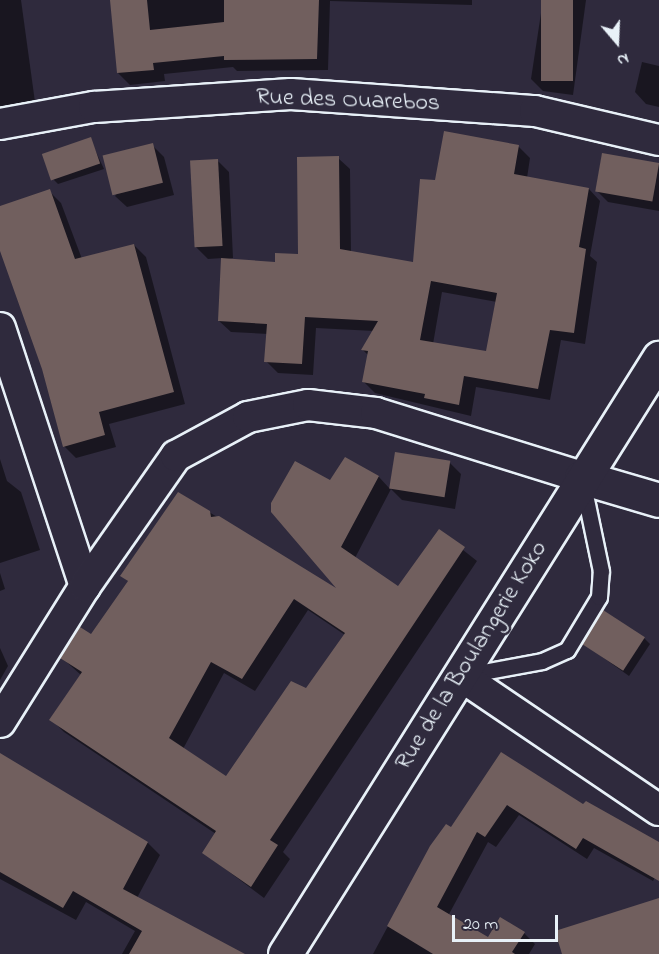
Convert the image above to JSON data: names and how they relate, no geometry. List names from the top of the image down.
{
  "streets": {
    "street": ["Rue des Ouarebos", "Rue de la Boulangerie Koko"]
  },
  "scale_bar": "20 m",
  "north": "bottom"
}
